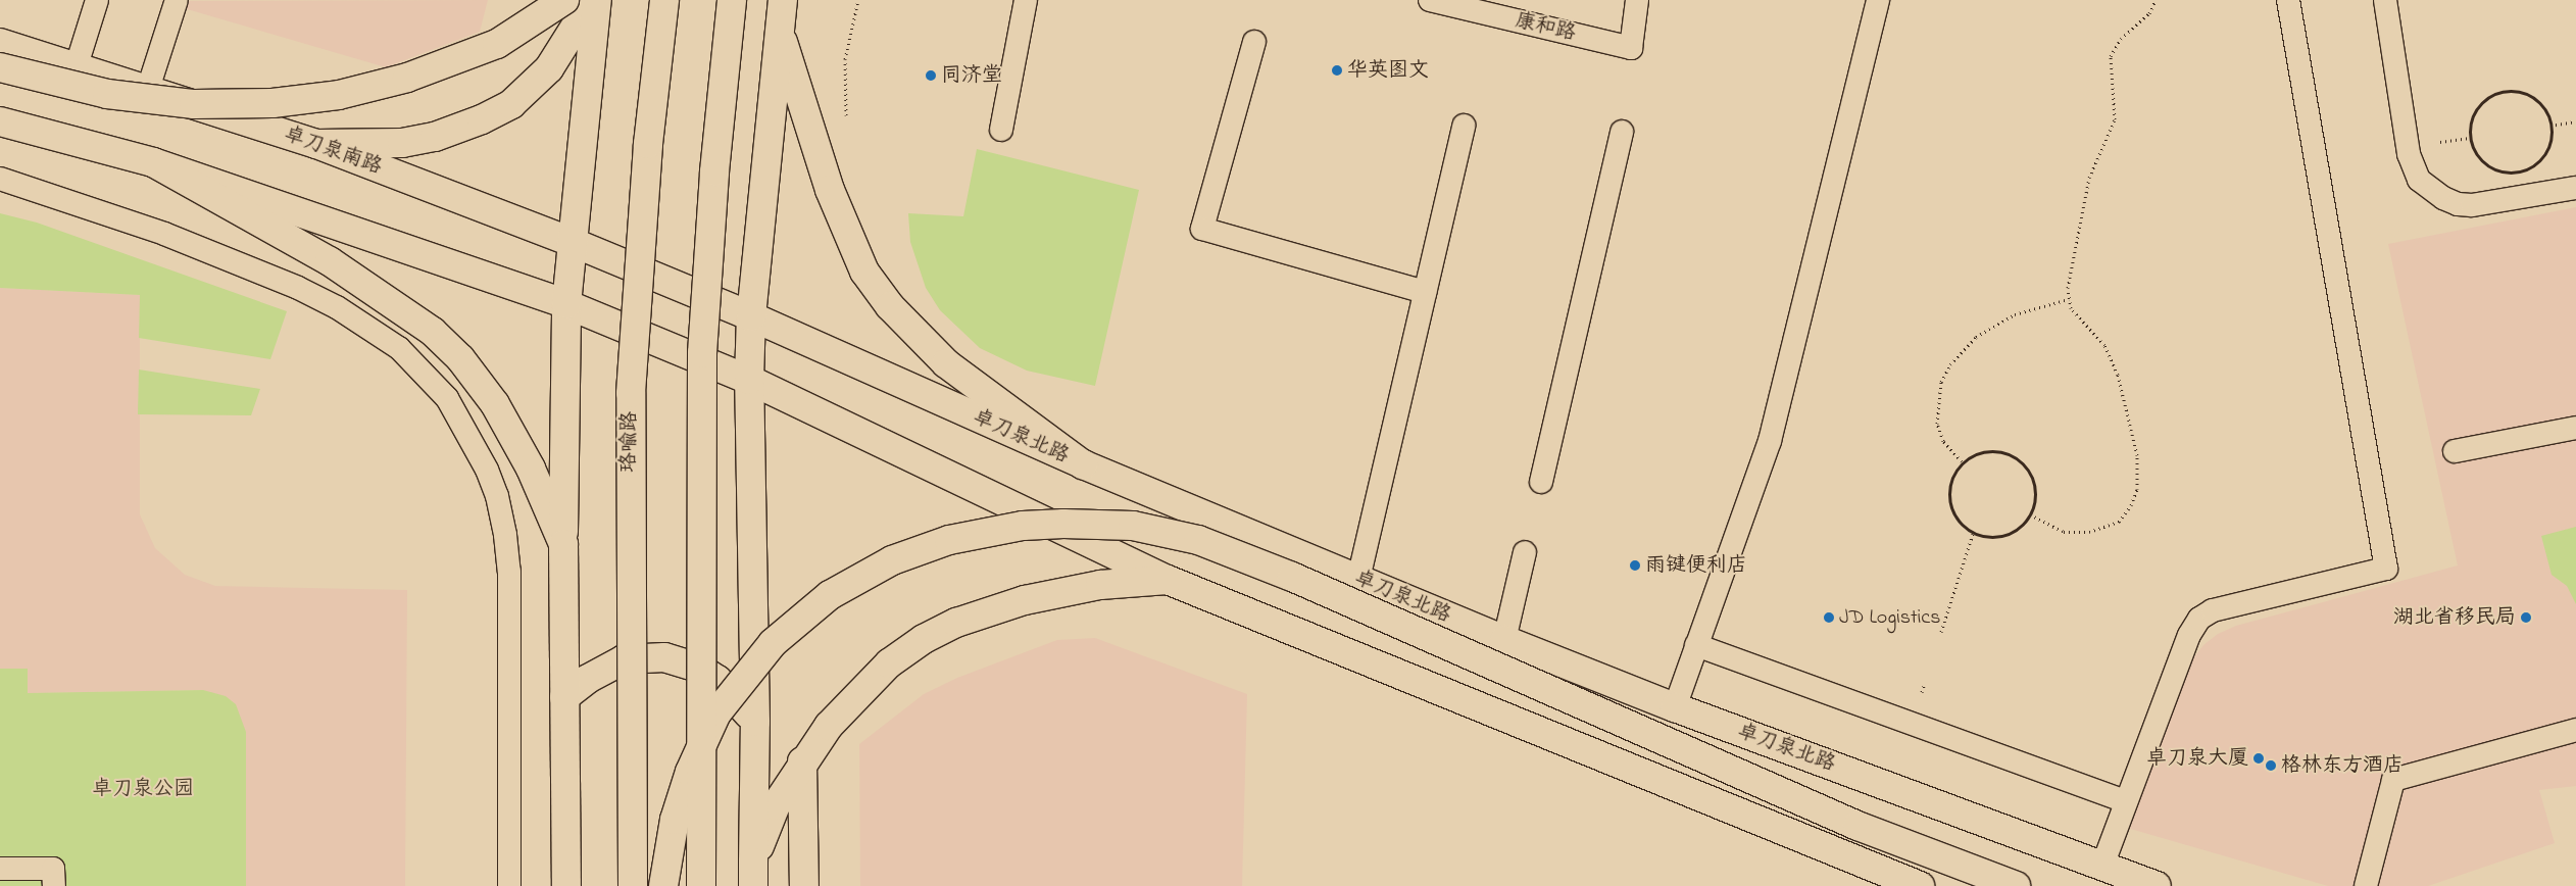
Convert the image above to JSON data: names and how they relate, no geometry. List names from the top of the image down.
{
  "streets": {
    "main road": ["卓刀泉南路", "卓刀泉北路", "珞喻路"],
    "lane": ["康和路"]
  },
  "crossings": [
    ["卓刀泉南路", "卓刀泉北路"]
  ],
  "parks": ["卓刀泉公园"],
  "places": [
    "华英图文",
    "同济堂",
    "雨键便利店",
    "JD Logistics",
    "湖北省移民局",
    "卓刀泉大厦",
    "格林东方酒店"
  ]
}
